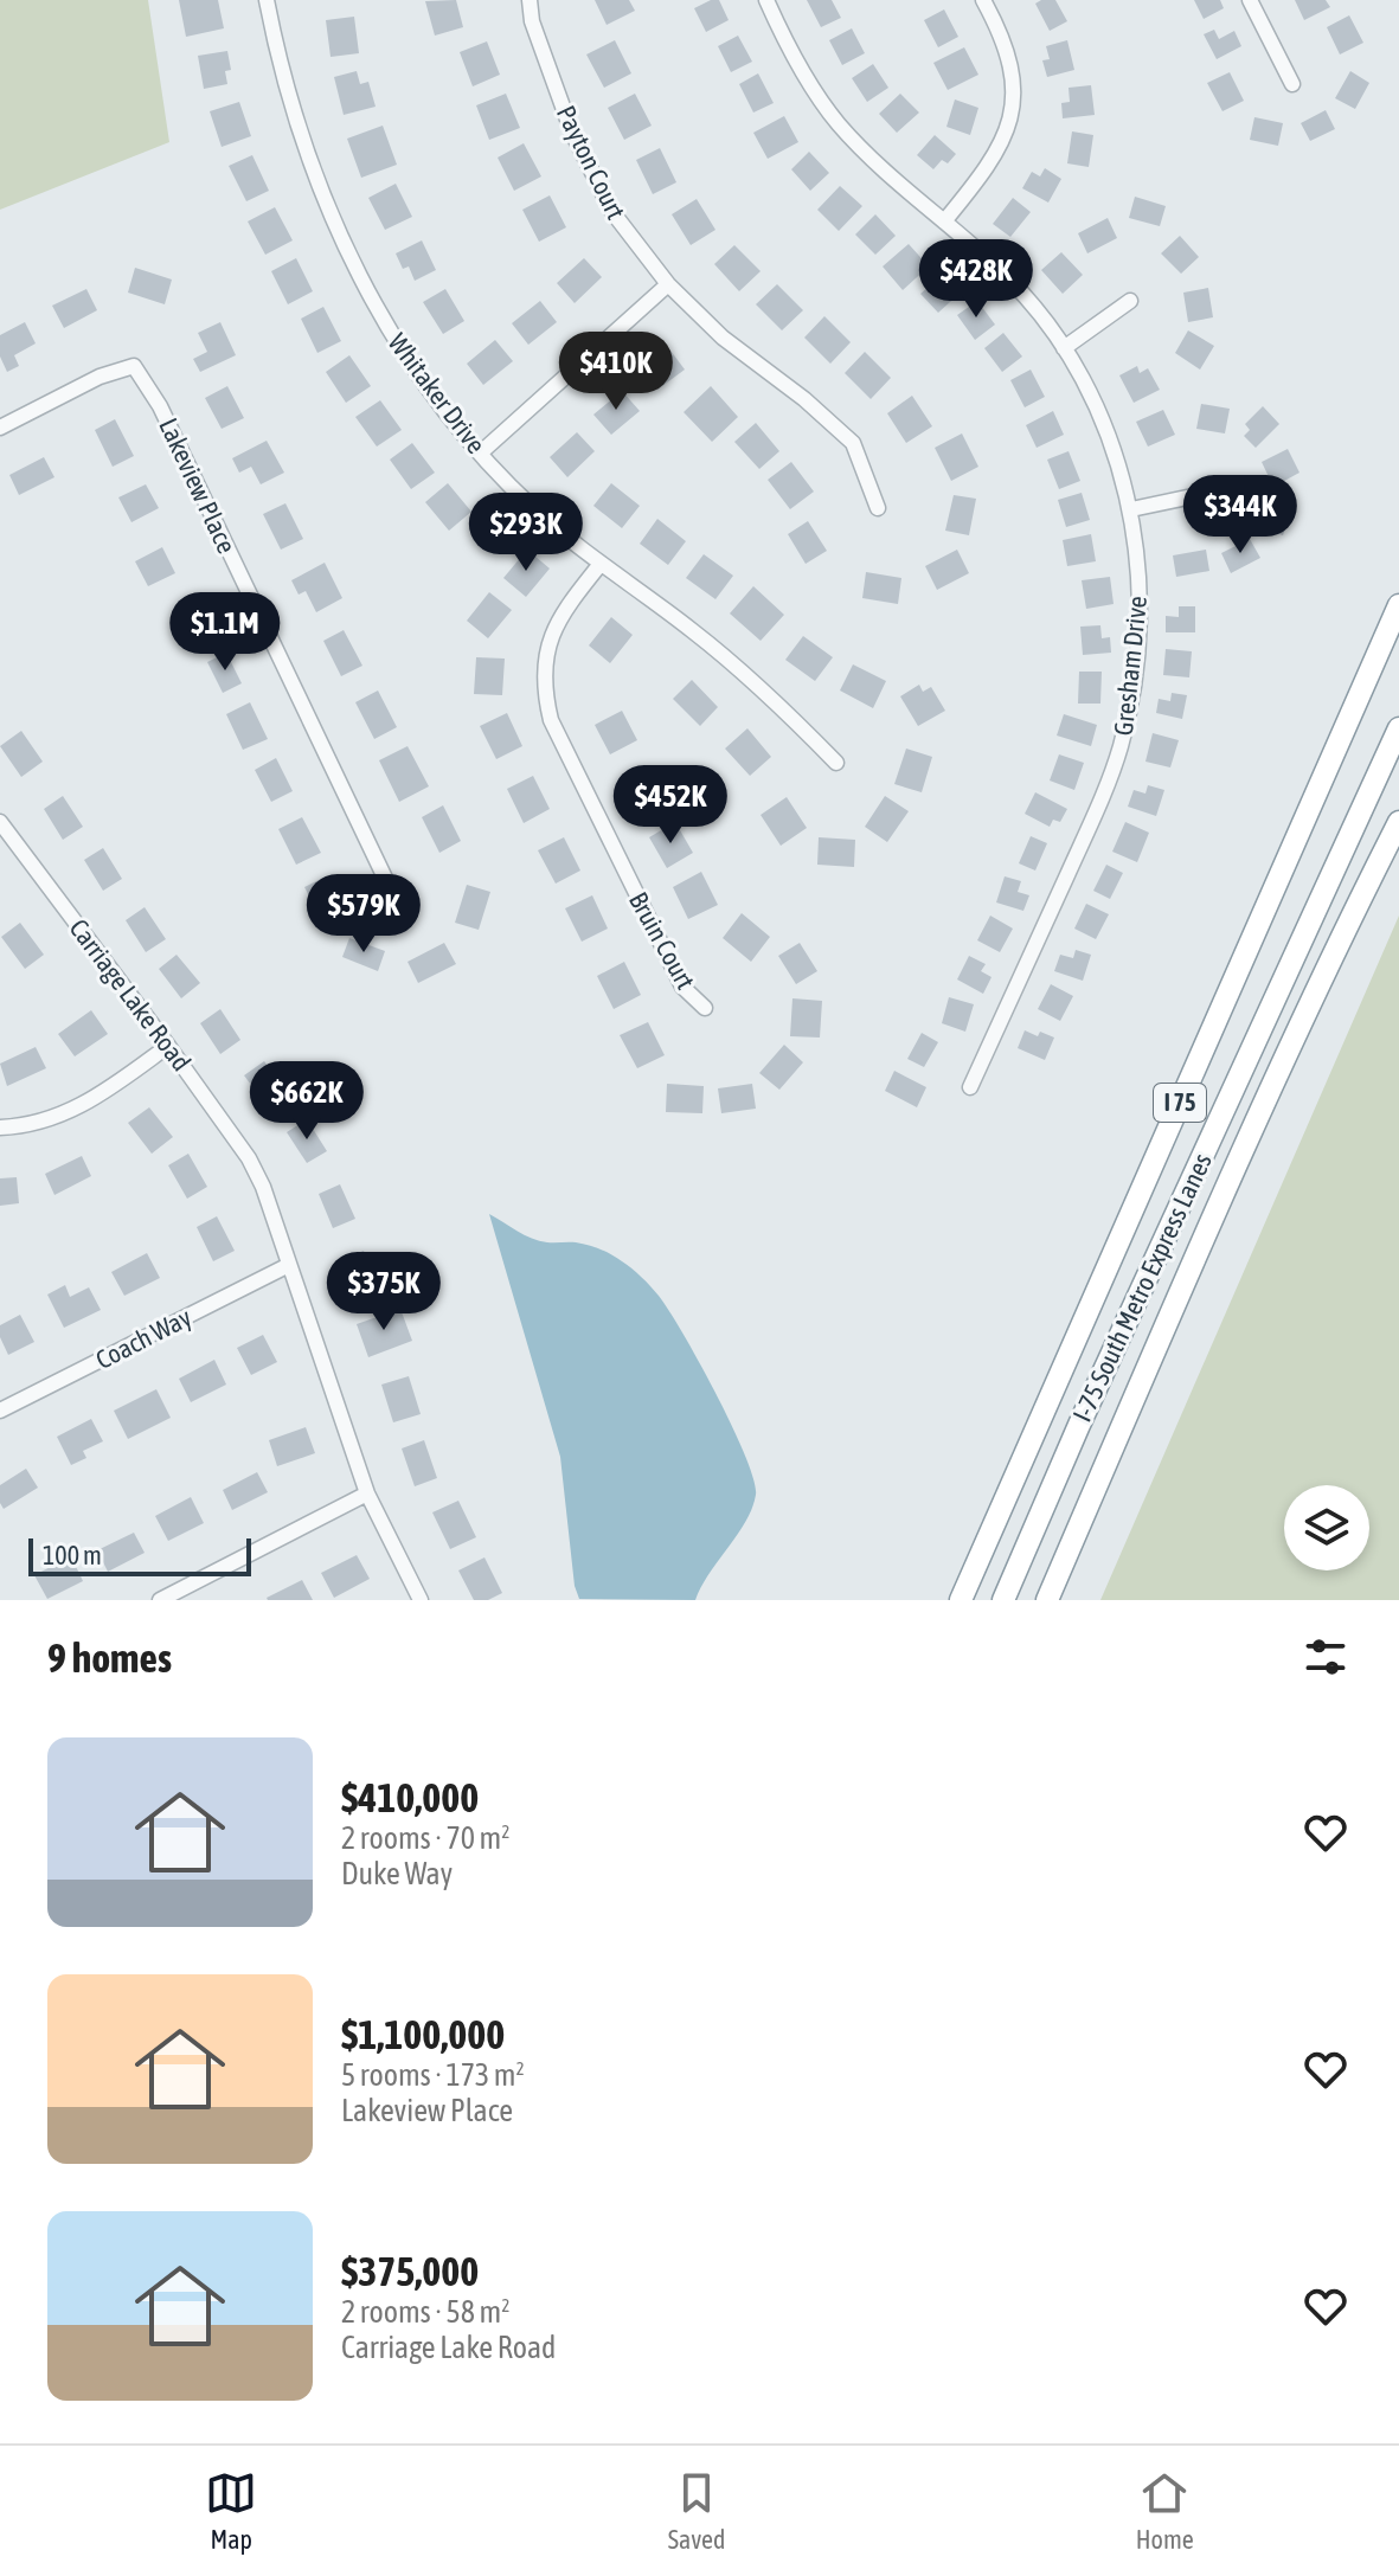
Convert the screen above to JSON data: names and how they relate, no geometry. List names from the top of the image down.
{
  "streets": {
    "highway": ["I 75", "I-75 South Metro Express Lanes"],
    "street": [
      "Payton Court",
      "Whitaker Drive",
      "Lakeview Place",
      "Gresham Drive",
      "Bruin Court",
      "Carriage Lake Road",
      "Coach Way"
    ]
  },
  "crossings": [
    ["Whitaker Drive", "Bruin Court"],
    ["Carriage Lake Road", "Coach Way"]
  ],
  "scale_bar": "100 m",
  "page": {
    "price": [
      "$428K",
      "$410K",
      "$344K",
      "$293K",
      "$1.1M",
      "$452K",
      "$579K",
      "$662K",
      "$375K"
    ],
    "scale": "100 m",
    "heading": "9 homes",
    "list": [
      {
        "name": "$410,000",
        "note": "2 rooms · 70 m² · Duke Way"
      },
      {
        "name": "$1,100,000",
        "note": "5 rooms · 173 m² · Lakeview Place"
      },
      {
        "name": "$375,000",
        "note": "2 rooms · 58 m² · Carriage Lake Road"
      }
    ],
    "tabs": ["Map", "Saved", "Home"]
  }
}
